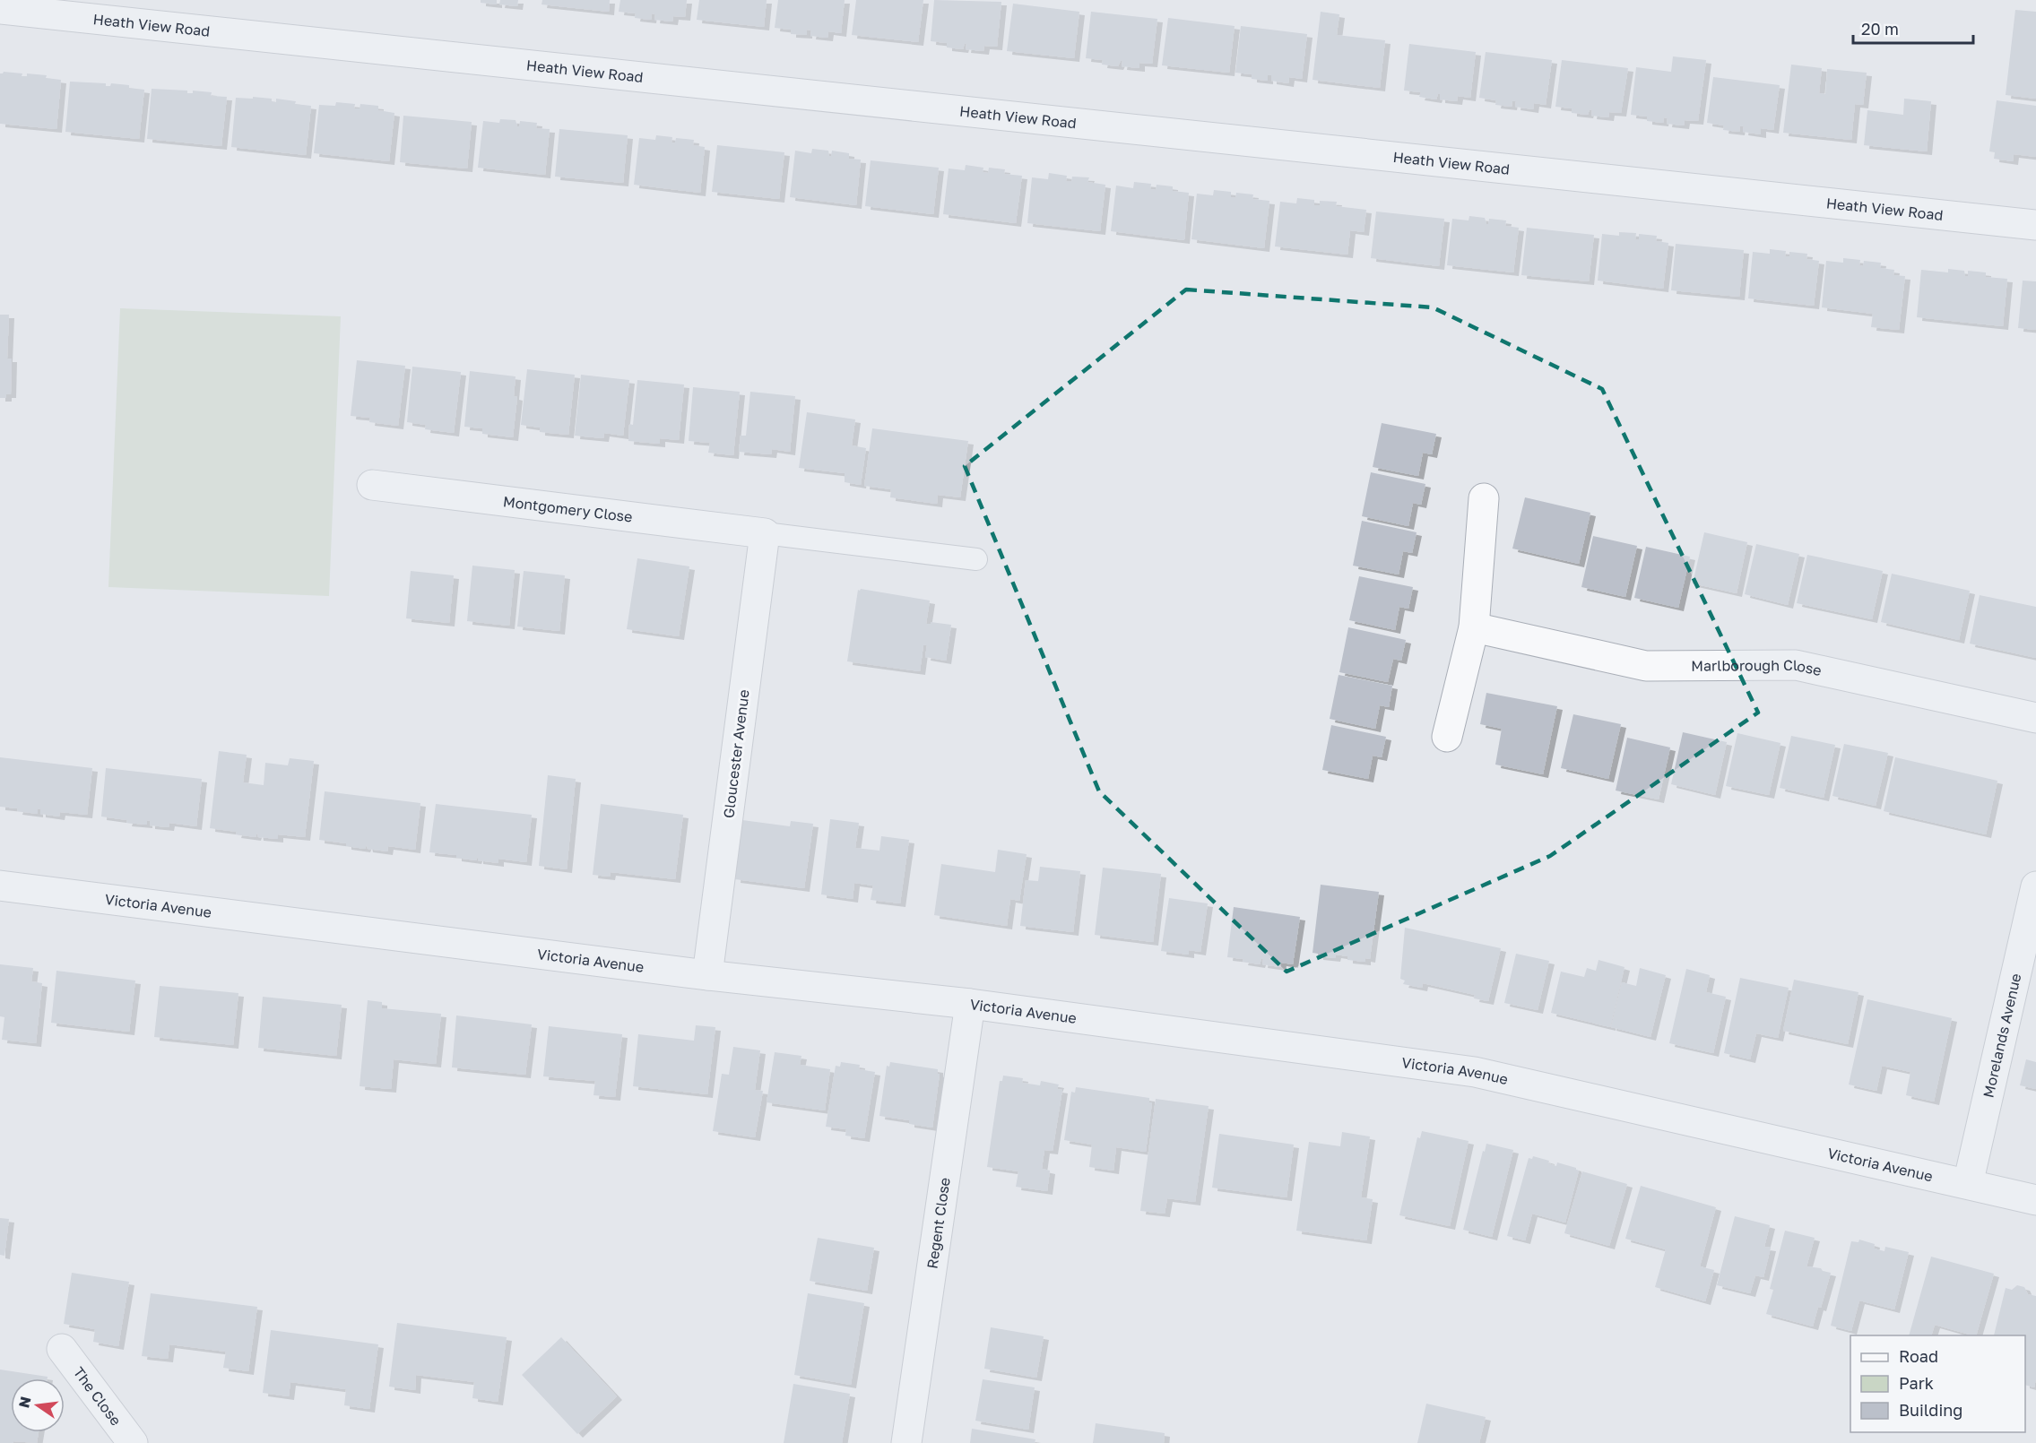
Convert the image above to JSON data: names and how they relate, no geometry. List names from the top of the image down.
{
  "streets": {
    "street": [
      "Heath View Road",
      "Montgomery Close",
      "Marlborough Close",
      "Gloucester Avenue",
      "Victoria Avenue",
      "Morelands Avenue",
      "Regent Close",
      "The Close"
    ]
  },
  "crossings": [
    ["Montgomery Close", "Gloucester Avenue"],
    ["Gloucester Avenue", "Victoria Avenue"],
    ["Victoria Avenue", "Morelands Avenue"],
    ["Victoria Avenue", "Regent Close"]
  ],
  "legend": ["Road", "Park", "Building"],
  "scale_bar": "20 m",
  "north": "left"
}
